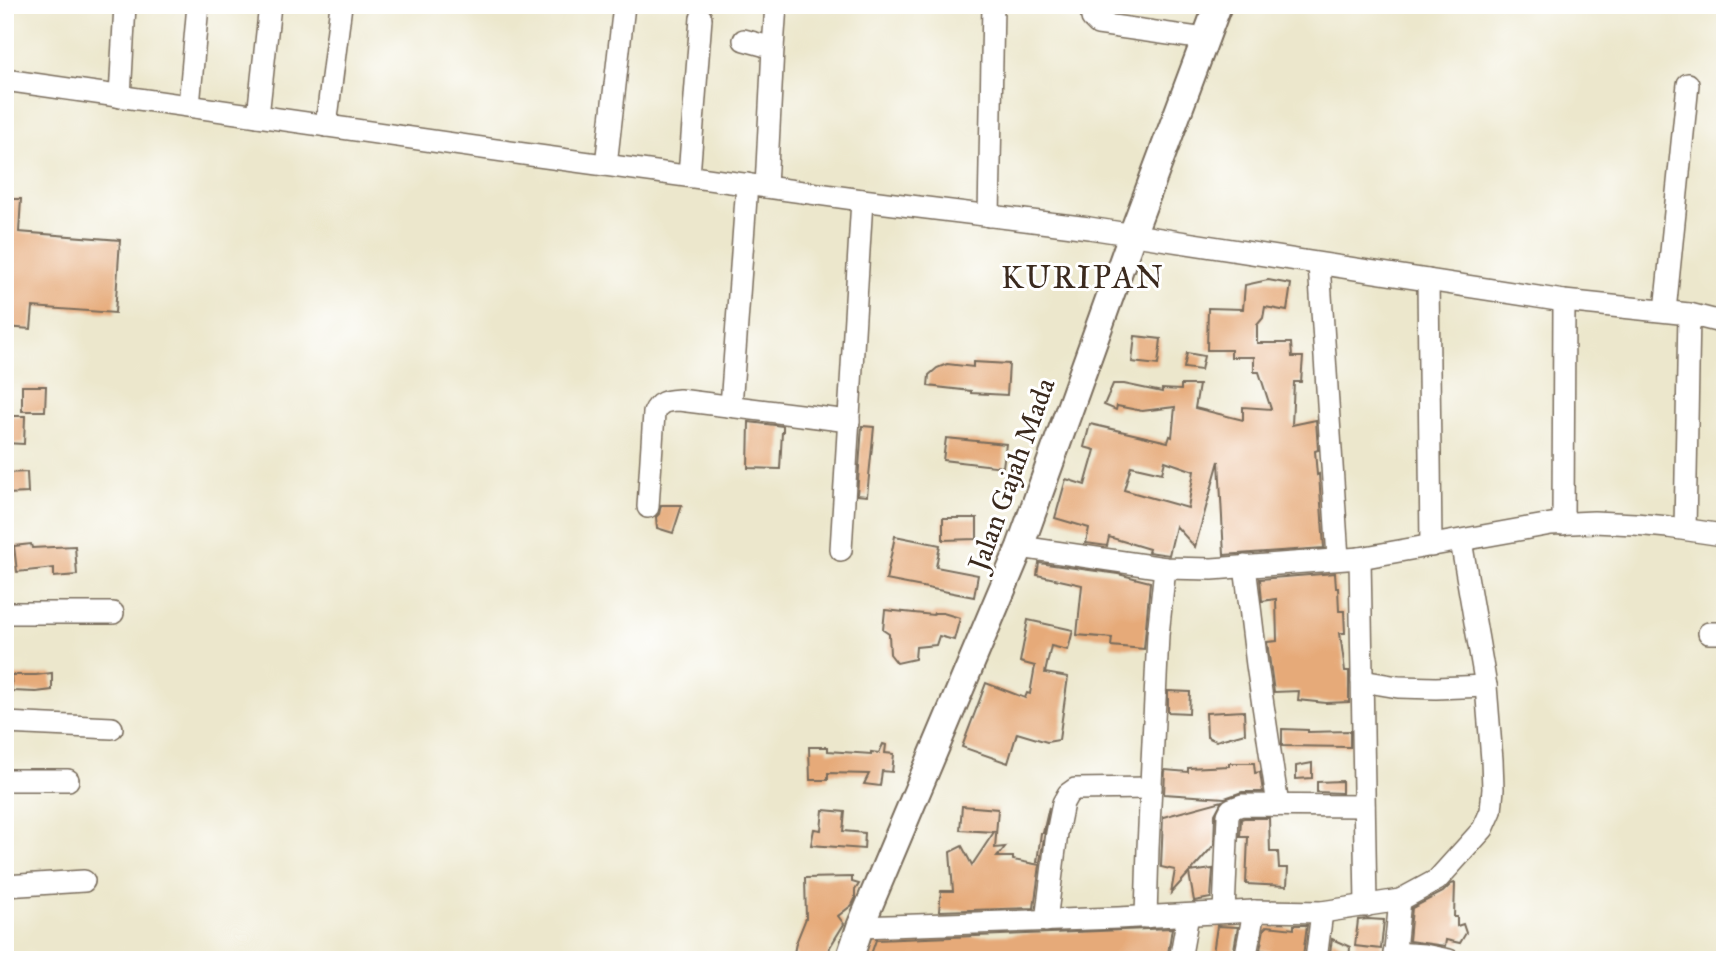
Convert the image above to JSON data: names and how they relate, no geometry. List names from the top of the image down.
{
  "streets": {
    "main road": ["Jalan Gajah Mada"]
  },
  "districts": ["KURIPAN"]
}
